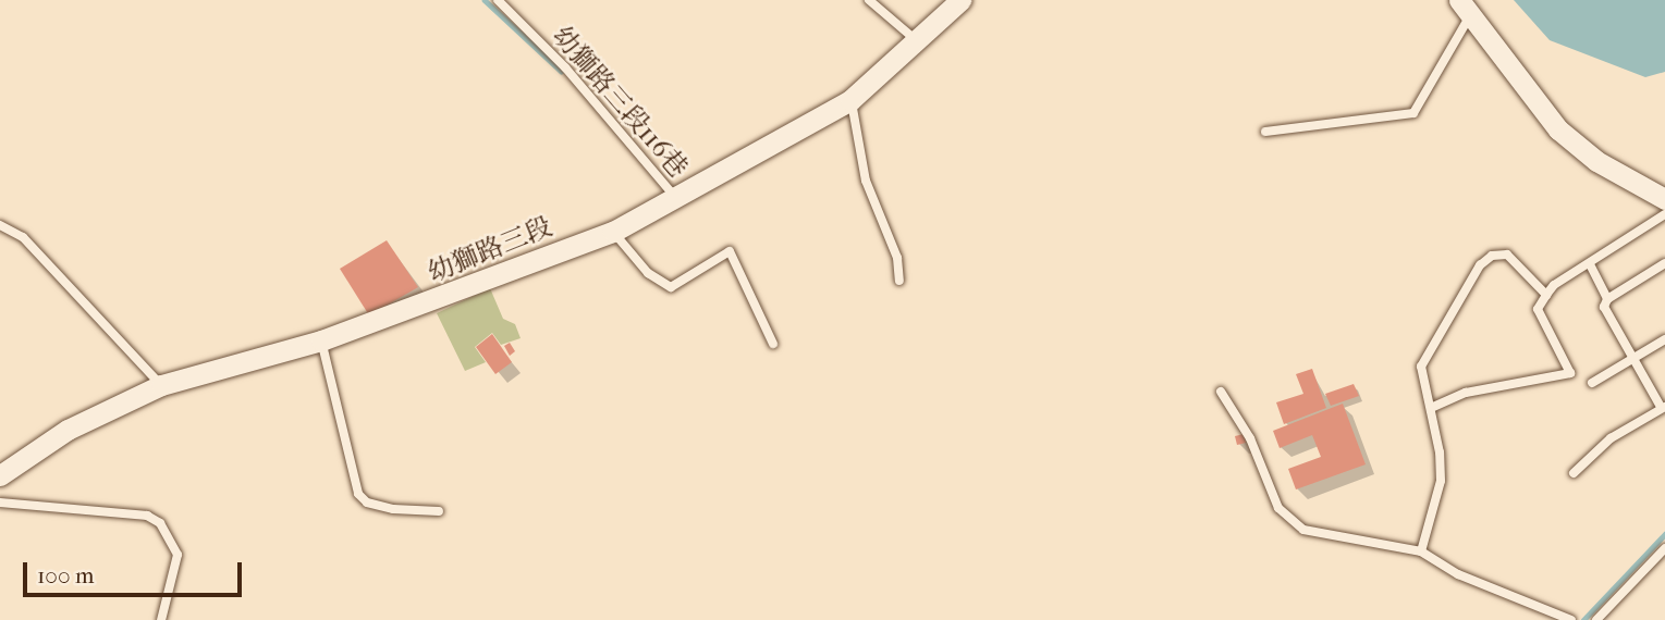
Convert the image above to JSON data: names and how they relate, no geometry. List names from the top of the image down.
{
  "streets": {
    "street": ["幼獅路三段"],
    "lane": ["幼獅路三段116巷"]
  },
  "crossings": [
    ["幼獅路三段116巷", "幼獅路三段"]
  ],
  "scale_bar": "100 m"
}
